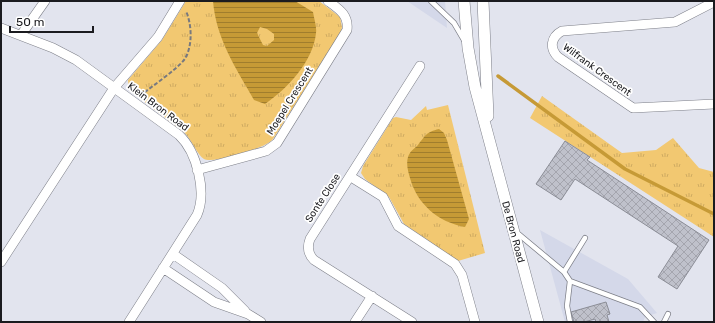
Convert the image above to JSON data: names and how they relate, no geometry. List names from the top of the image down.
{
  "streets": {
    "street": [
      "Wilfrank Crescent",
      "Moepel Crescent",
      "Klein Bron Road",
      "Sonte Close",
      "De Bron Road"
    ]
  },
  "crossings": [
    ["Moepel Crescent", "Klein Bron Road"]
  ],
  "scale_bar": "50 m"
}
